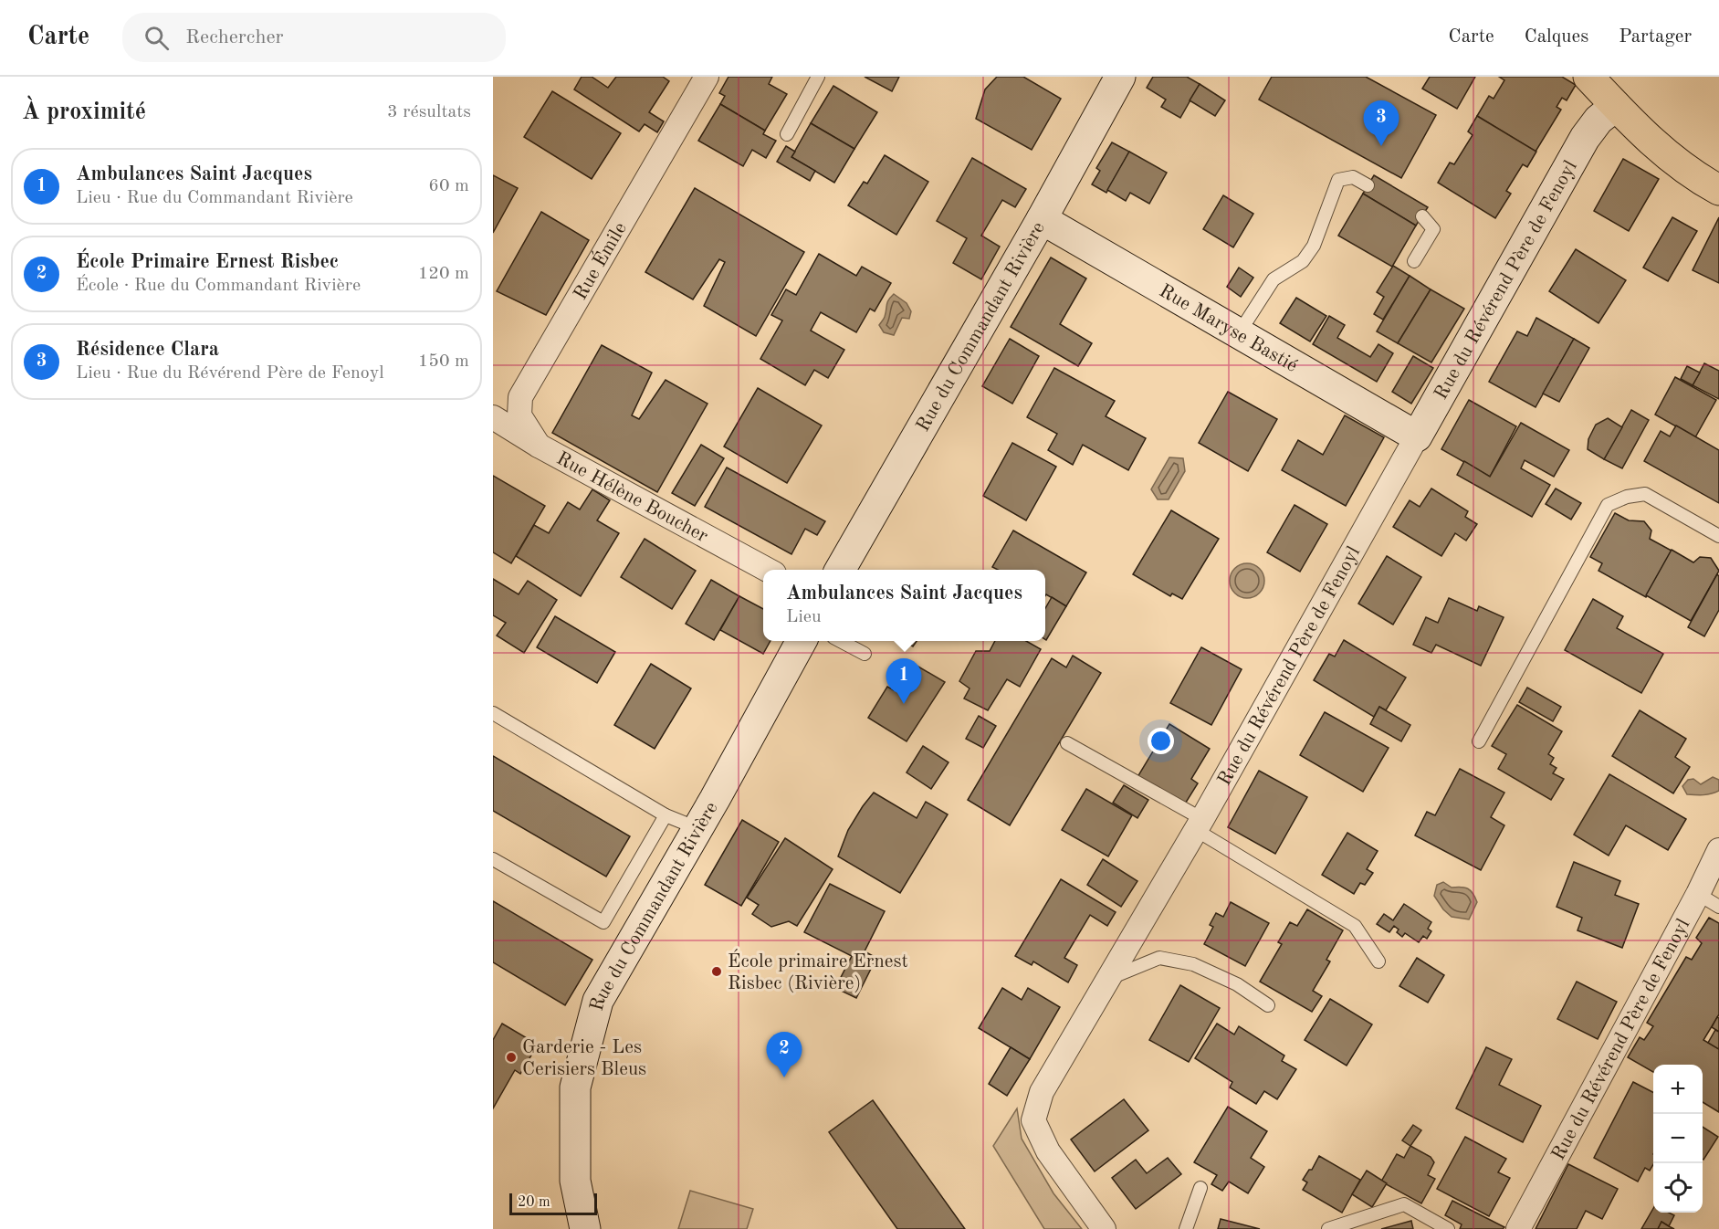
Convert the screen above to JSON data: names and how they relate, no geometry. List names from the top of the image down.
{
  "streets": {
    "street": [
      "Rue Émile",
      "Rue du Révérend Père de Fenoyl",
      "Rue du Commandant Rivière",
      "Rue Maryse Bastié",
      "Rue Hélène Boucher"
    ]
  },
  "crossings": [
    ["Rue Émile", "Rue Hélène Boucher"],
    ["Rue du Révérend Père de Fenoyl", "Rue Maryse Bastié"],
    ["Rue du Commandant Rivière", "Rue Maryse Bastié"]
  ],
  "places": ["École primaire Ernest Risbec (Rivière)", "Garderie - Les Cerisiers Bleus"],
  "scale_bar": "20 m",
  "page": {
    "header": "Carte",
    "search": "Rechercher",
    "nav": ["Carte", "Calques", "Partager"],
    "heading": ["À proximité", "3 résultats"],
    "pins": ["3", "1", "2"],
    "list": [
      {
        "mark": "1",
        "name": "Ambulances Saint Jacques",
        "note": "Lieu · Rue du Commandant Rivière",
        "value": "60 m"
      },
      {
        "mark": "2",
        "name": "École Primaire Ernest Risbec",
        "note": "École · Rue du Commandant Rivière",
        "value": "120 m"
      },
      {
        "mark": "3",
        "name": "Résidence Clara",
        "note": "Lieu · Rue du Révérend Père de Fenoyl",
        "value": "150 m"
      }
    ],
    "popup": ["Ambulances Saint Jacques", "Lieu"],
    "map_buttons": ["+", "−"],
    "scale": "20 m"
  }
}
